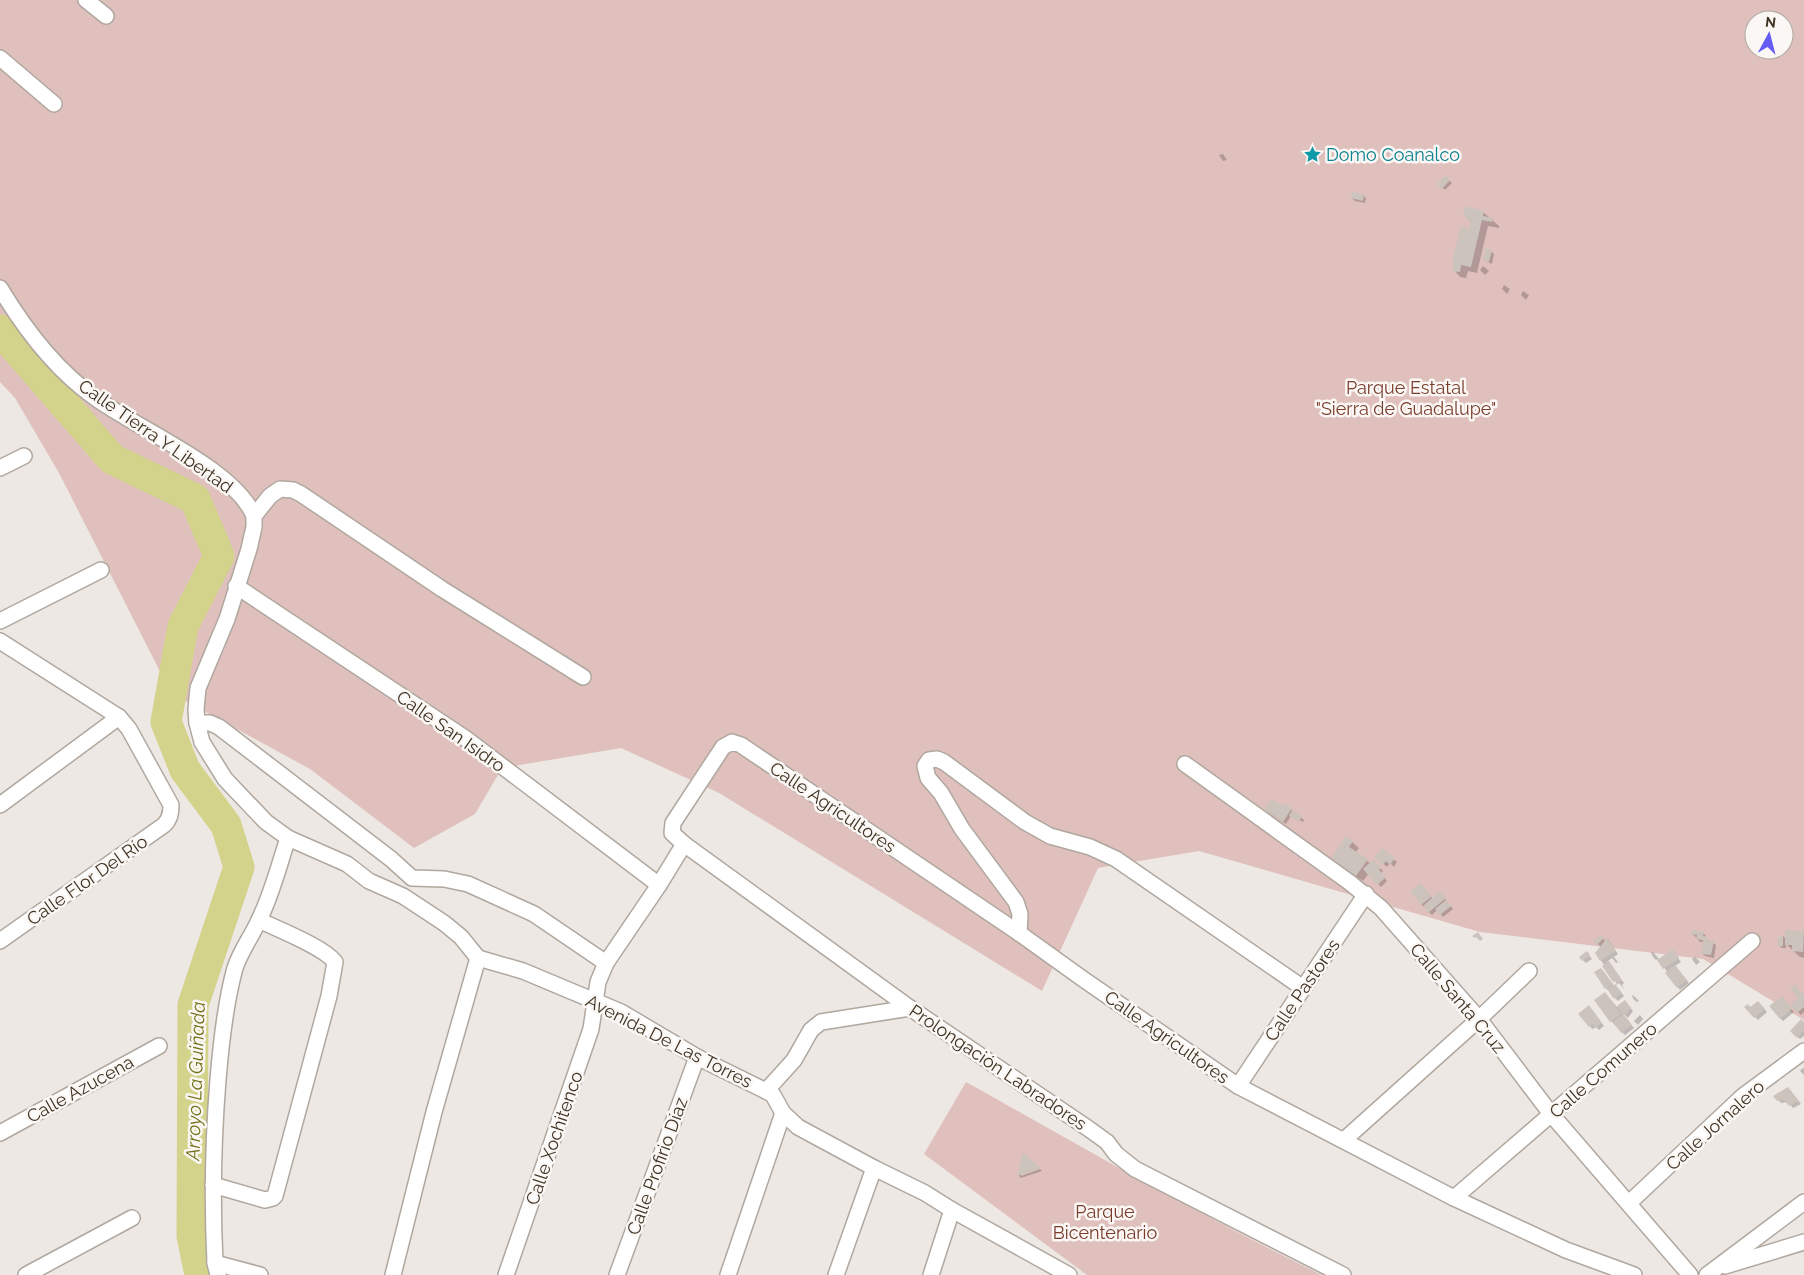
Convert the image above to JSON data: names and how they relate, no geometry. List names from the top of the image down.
{
  "streets": {
    "street": [
      "Calle Tierra Y Libertad",
      "Calle San Isidro",
      "Calle Agricultores",
      "Calle Flor Del Río",
      "Calle Pastores",
      "Calle Santa Cruz",
      "Avenida De Las Torres",
      "Prolongación Labradores",
      "Calle Comunero",
      "Calle Azucena",
      "Calle Jornalero",
      "Calle Xochitenco",
      "Calle Profirio Díaz"
    ]
  },
  "crossings": [
    ["Calle San Isidro", "Calle Xochitenco"],
    ["Calle Agricultores", "Calle Pastores"],
    ["Calle Agricultores", "Prolongación Labradores"],
    ["Calle Agricultores", "Calle Comunero"],
    ["Calle Pastores", "Calle Santa Cruz"],
    ["Calle Santa Cruz", "Calle Comunero"],
    ["Calle Santa Cruz", "Calle Jornalero"],
    ["Avenida De Las Torres", "Calle Xochitenco"],
    ["Avenida De Las Torres", "Calle Profirio Díaz"],
    ["Prolongación Labradores", "Calle Xochitenco"]
  ],
  "water": ["Arroyo La Guiñada"],
  "parks": ["Parque Estatal \"Sierra de Guadalupe\"", "Parque Bicentenario"],
  "places": {
    "place": ["Domo Coanalco"]
  },
  "north": "top"
}
